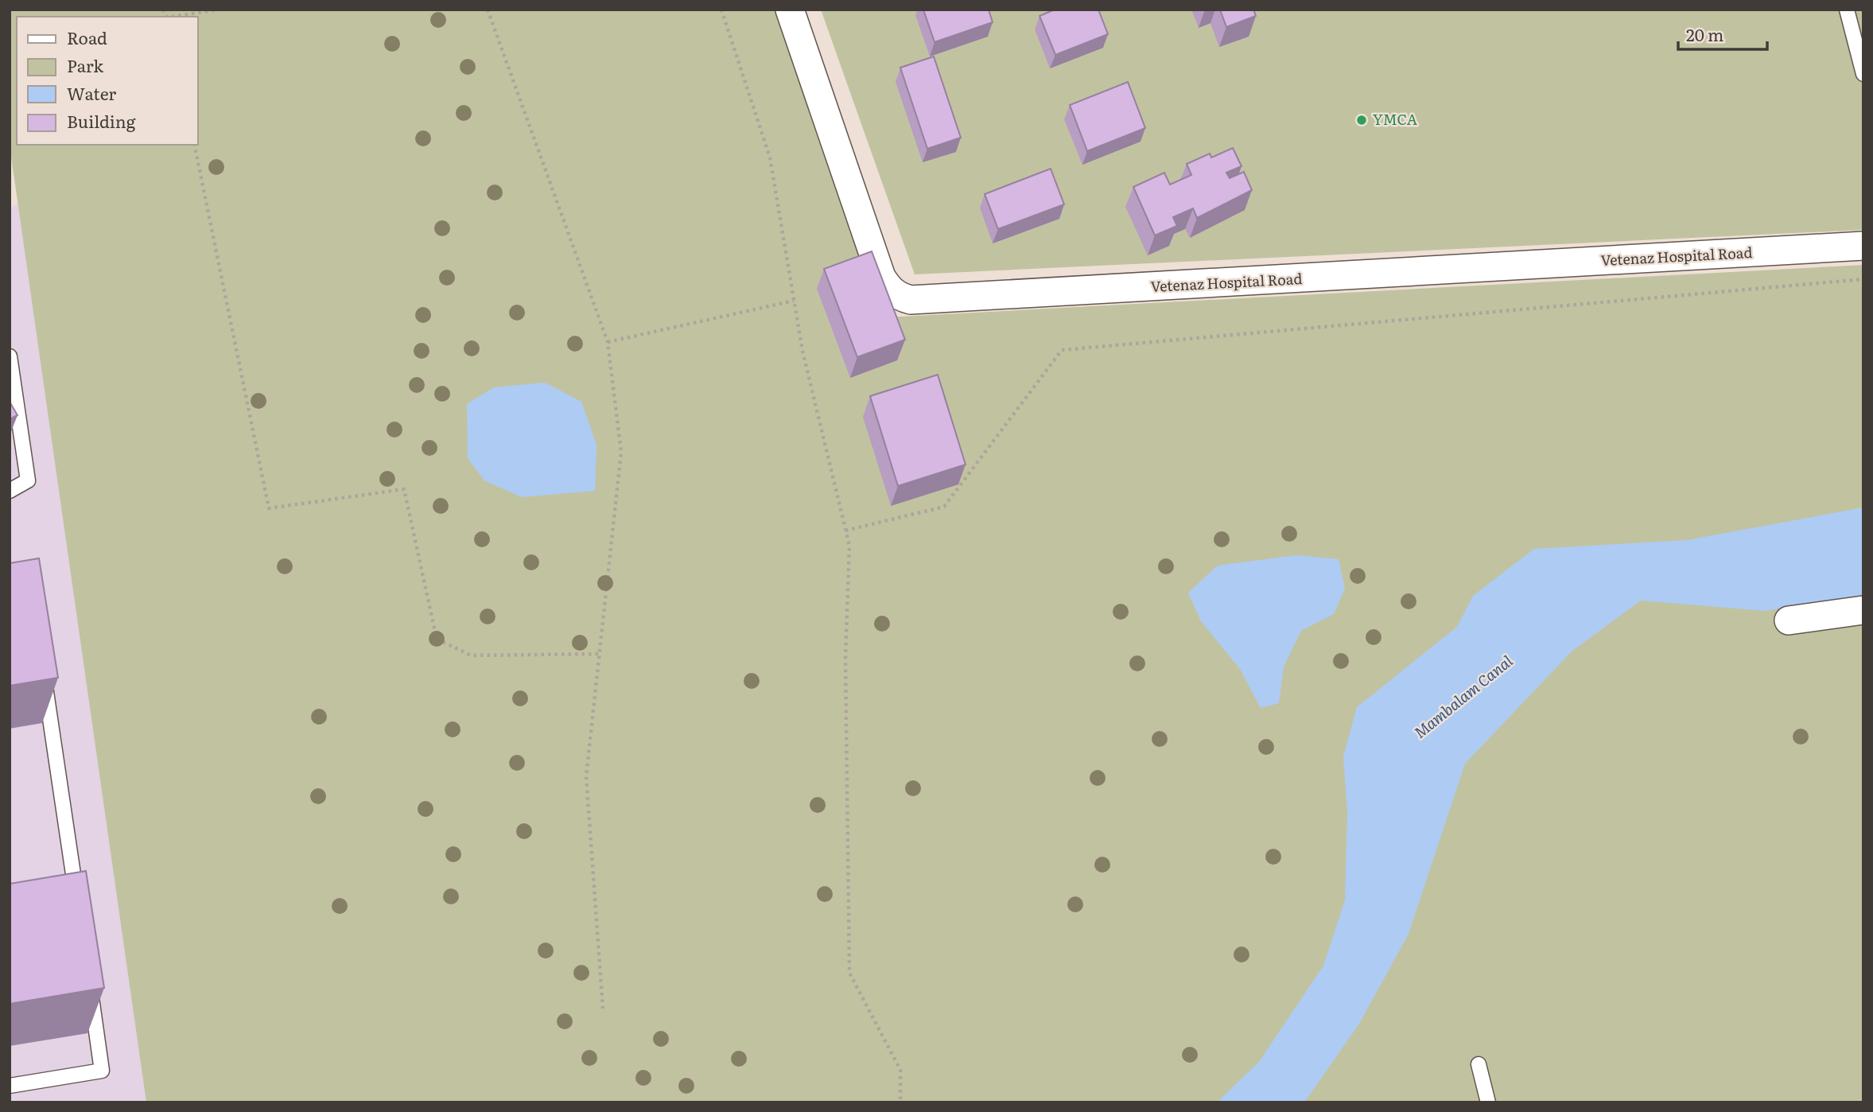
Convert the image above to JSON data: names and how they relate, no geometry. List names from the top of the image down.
{
  "streets": {
    "street": ["Vetenaz Hospital Road"]
  },
  "water": ["Mambalam Canal"],
  "places": ["YMCA"],
  "legend": [
    "Road",
    "Park",
    "Water",
    "Building"
  ],
  "scale_bar": "20 m"
}
